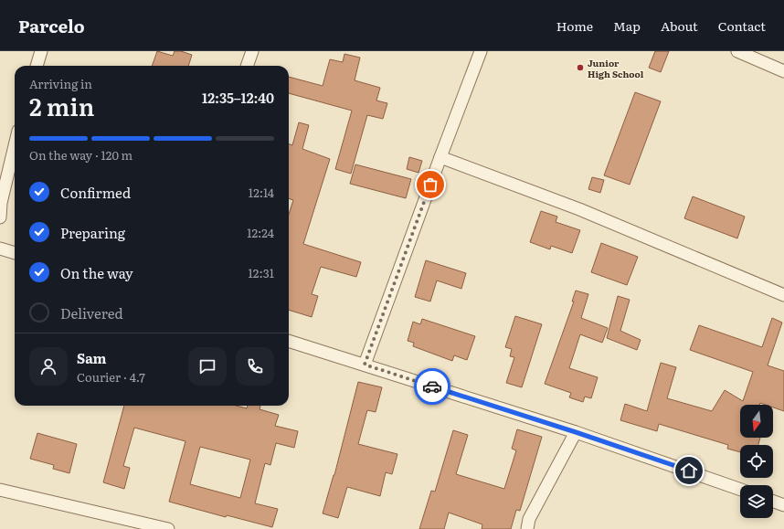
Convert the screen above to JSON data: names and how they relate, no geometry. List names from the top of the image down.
{
  "places": ["Junior High School"],
  "north": "bottom",
  "page": {
    "header": "Parcelo",
    "nav": [
      "Home",
      "Map",
      "About",
      "Contact"
    ],
    "heading": ["2 min", "Arriving in", "12:35–12:40"],
    "panel": ["Sam", "Courier · 4.7"],
    "bar": "On the way · 120 m",
    "list": [
      ["Confirmed", "12:14"],
      ["Preparing", "12:24"],
      ["On the way", "12:31"],
      "Delivered"
    ]
  }
}
